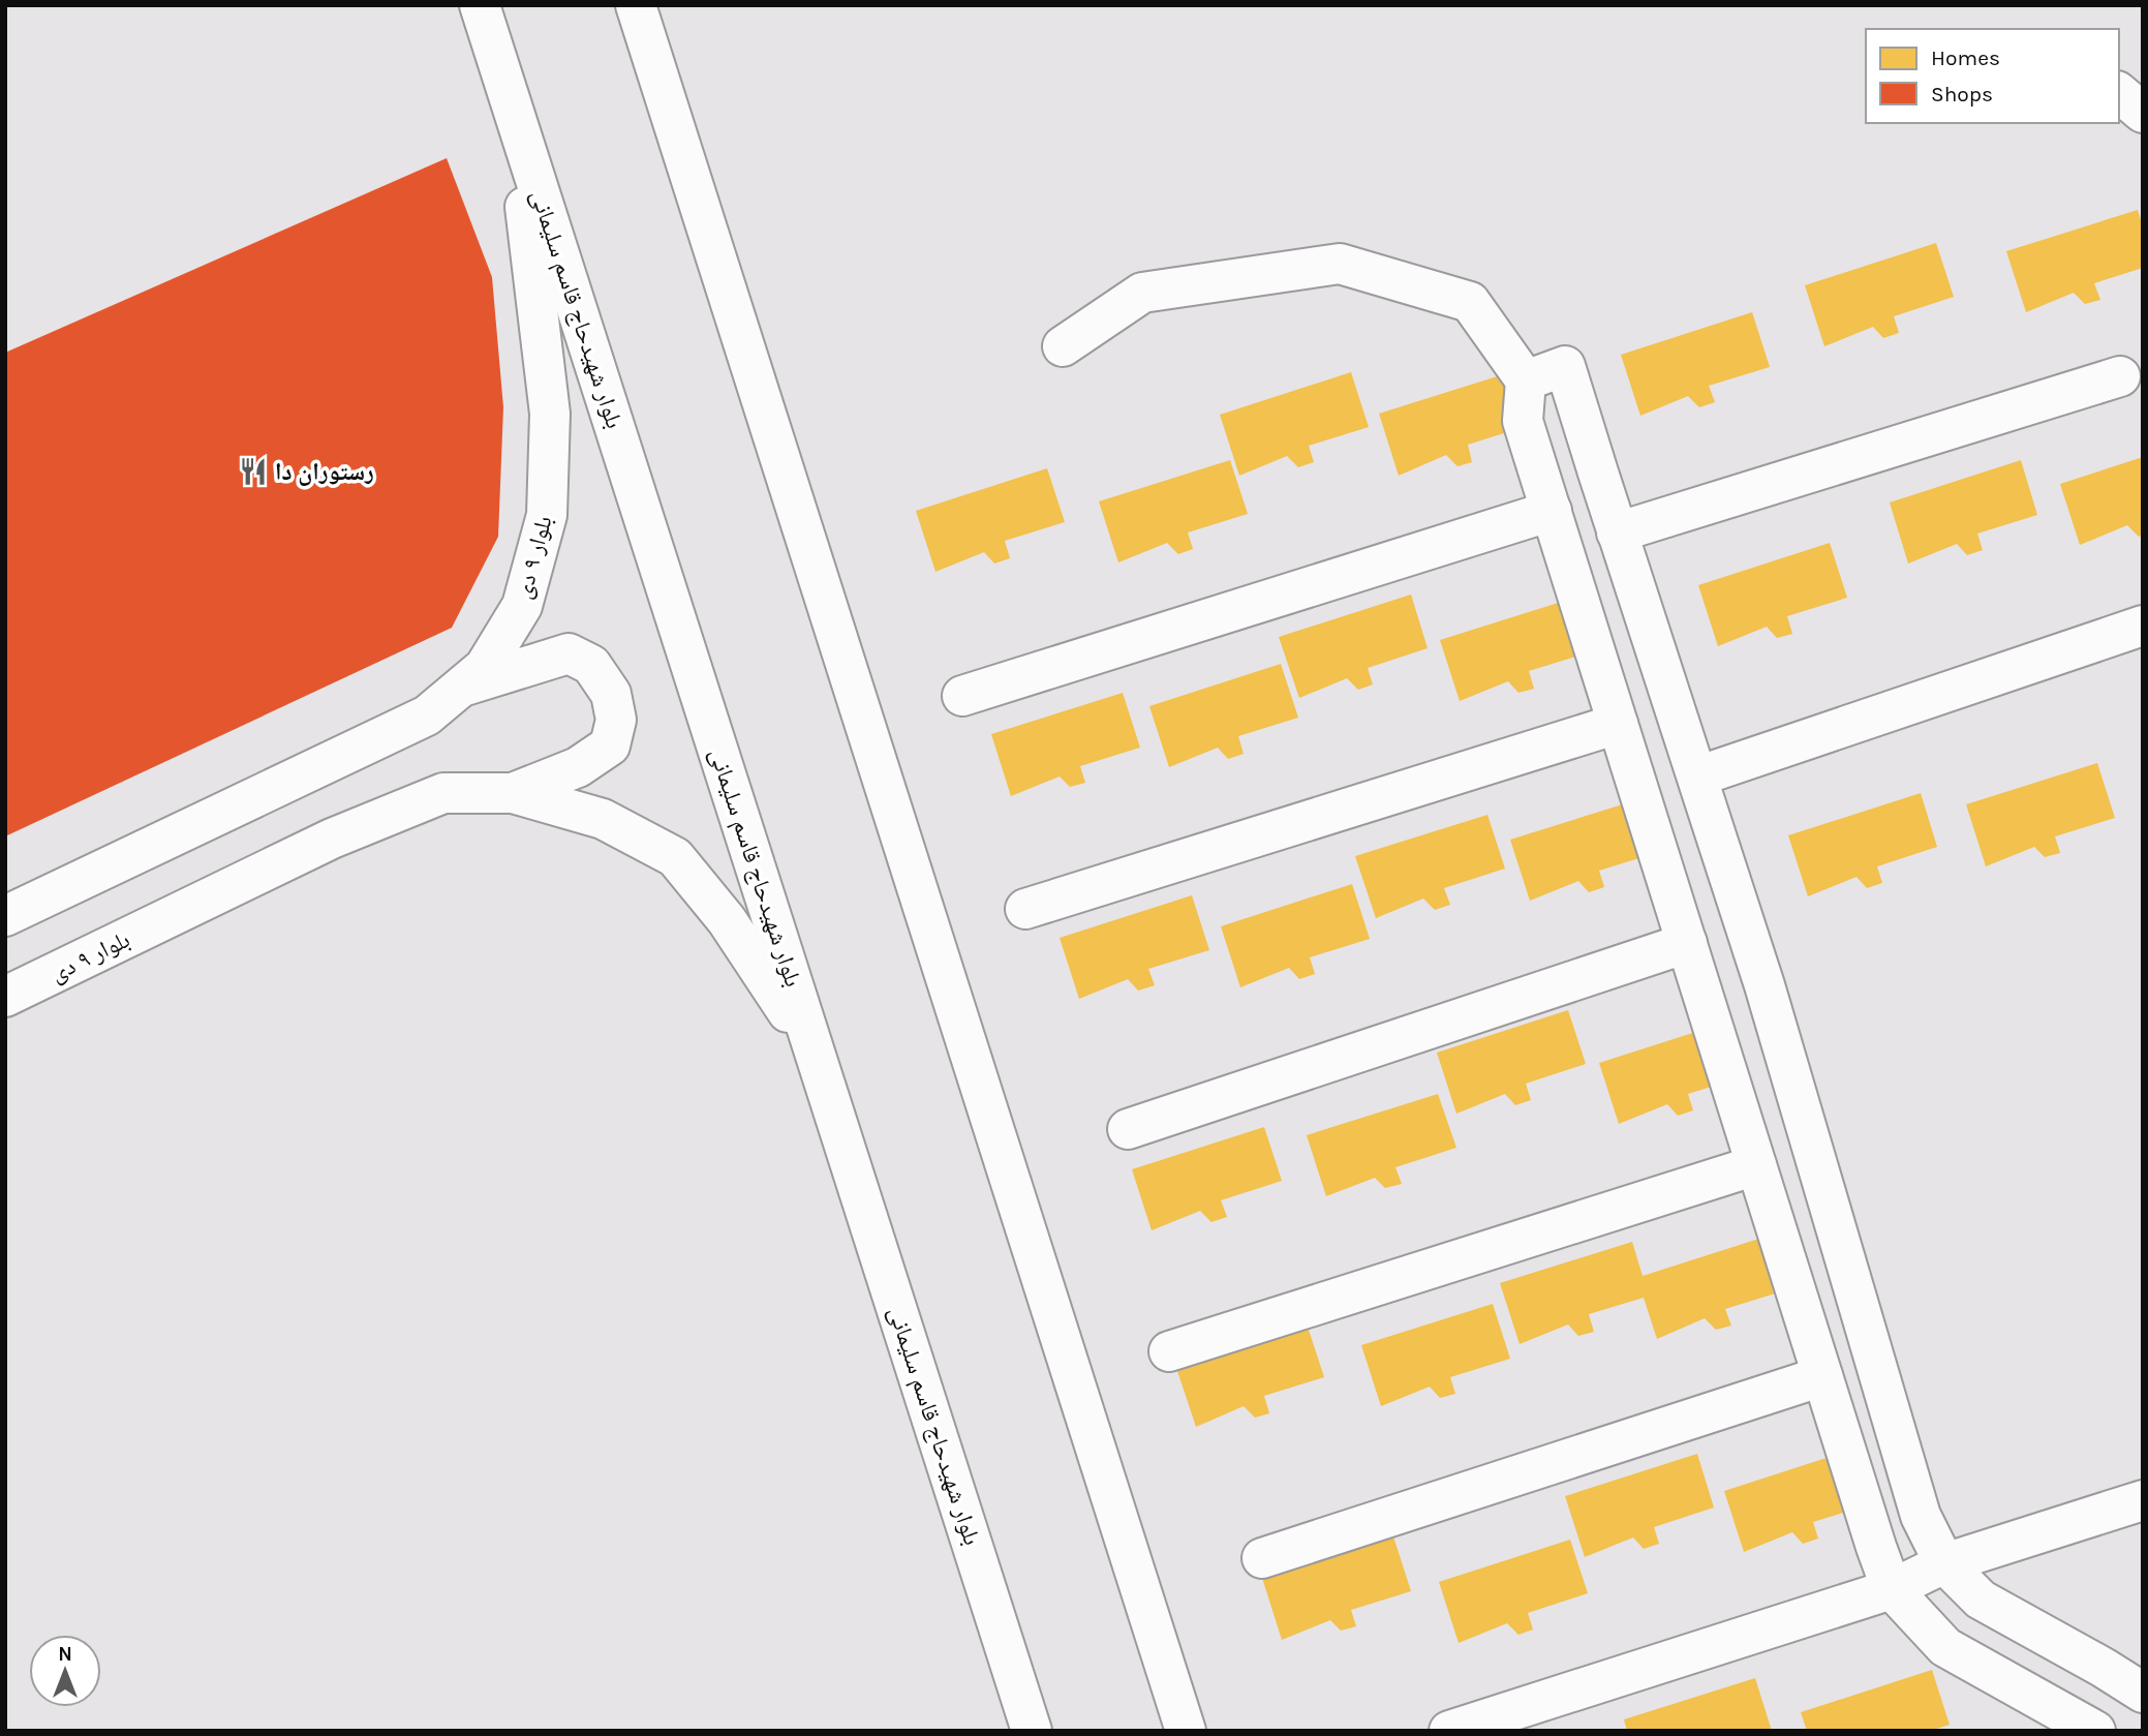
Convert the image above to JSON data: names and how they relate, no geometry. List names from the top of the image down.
{
  "streets": {
    "street": ["بلوار شهیدحاج قاسم سلیمانی", "بلوار ۹ دی"]
  },
  "crossings": [
    ["بلوار شهیدحاج قاسم سلیمانی", "بلوار ۹ دی"]
  ],
  "places": {
    "restaurant": ["رستوران دا"]
  },
  "legend": ["Homes", "Shops"],
  "north": "top"
}
